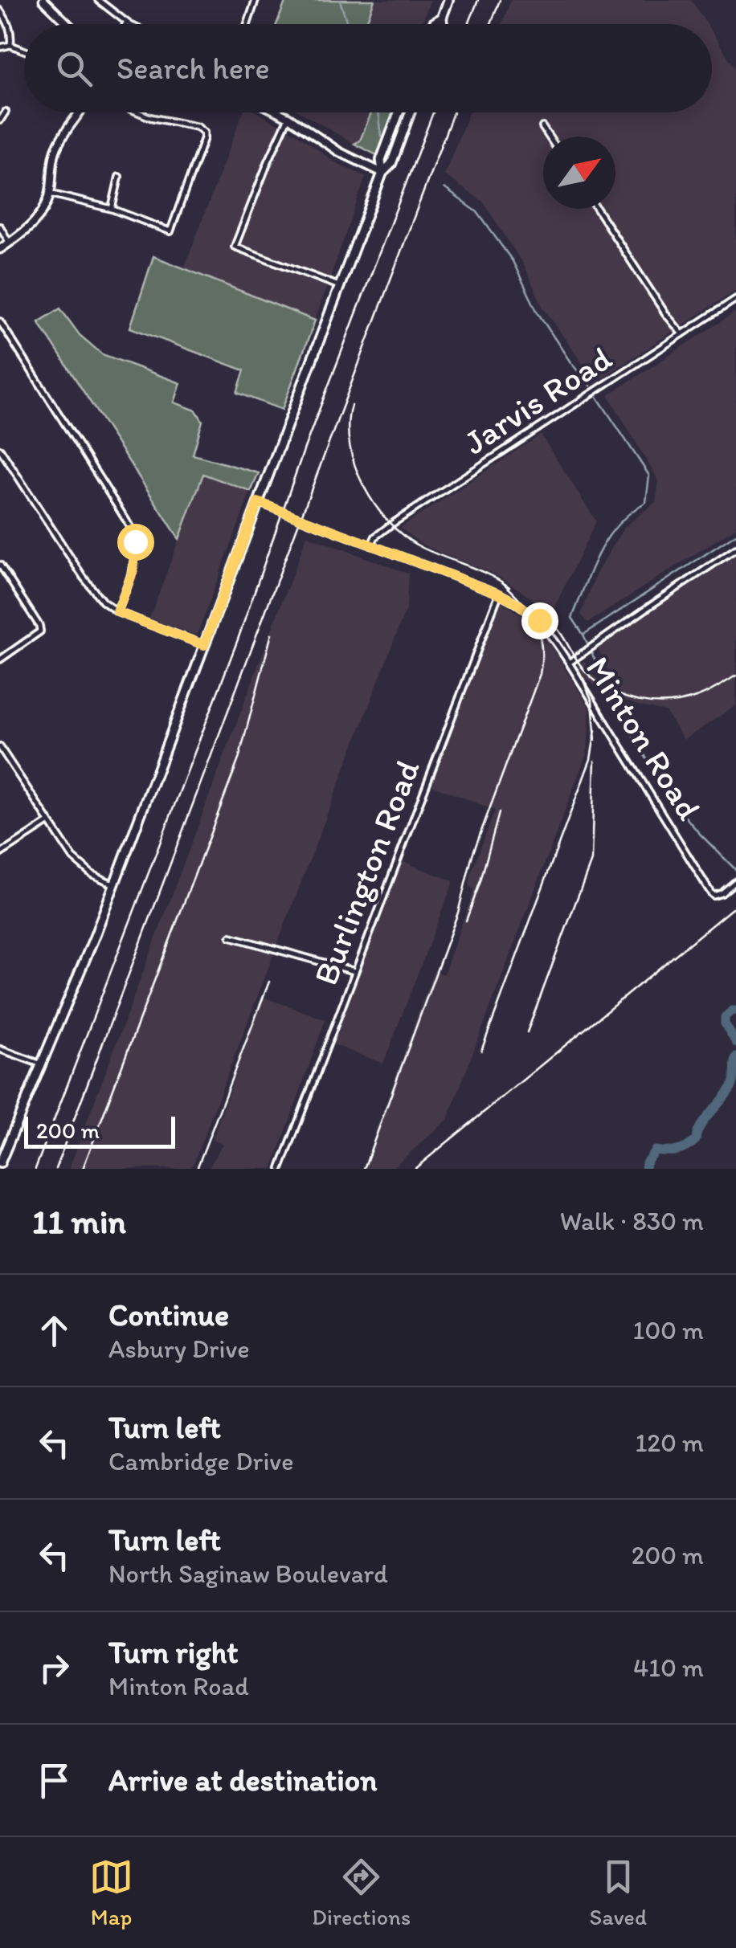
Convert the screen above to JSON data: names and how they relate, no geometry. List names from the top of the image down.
{
  "streets": {
    "street": ["Jarvis Road", "Minton Road", "Burlington Road"]
  },
  "crossings": [
    ["Jarvis Road", "Minton Road"],
    ["Minton Road", "Burlington Road"]
  ],
  "scale_bar": "200 m",
  "north": "top right",
  "page": {
    "search": "Search here",
    "scale": "200 m",
    "heading": ["11 min", "Walk · 830 m"],
    "list": [
      ["Continue", "Asbury Drive", "100 m"],
      ["Turn left", "Cambridge Drive", "120 m"],
      ["Turn left", "North Saginaw Boulevard", "200 m"],
      ["Turn right", "Minton Road", "410 m"],
      "Arrive at destination"
    ],
    "nav": ["Map", "Directions", "Saved"]
  }
}
